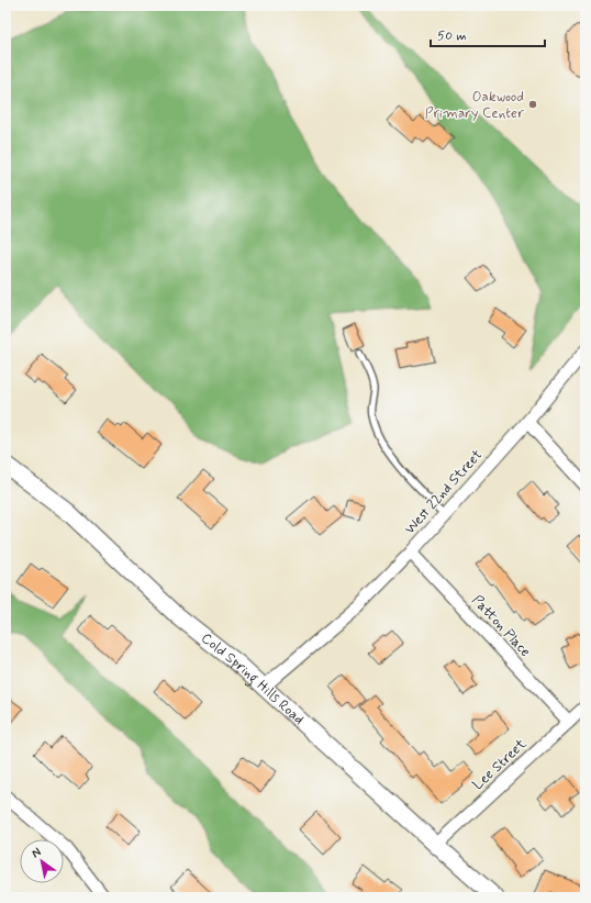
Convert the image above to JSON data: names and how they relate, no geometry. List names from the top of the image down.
{
  "streets": {
    "street": [
      "West 22nd Street",
      "Patton Place",
      "Cold Spring Hills Road",
      "Lee Street"
    ]
  },
  "crossings": [
    ["West 22nd Street", "Patton Place"],
    ["West 22nd Street", "Cold Spring Hills Road"],
    ["Patton Place", "Lee Street"],
    ["Cold Spring Hills Road", "Lee Street"]
  ],
  "places": ["Oakwood Primary Center"],
  "scale_bar": "50 m",
  "north": "top left"
}
